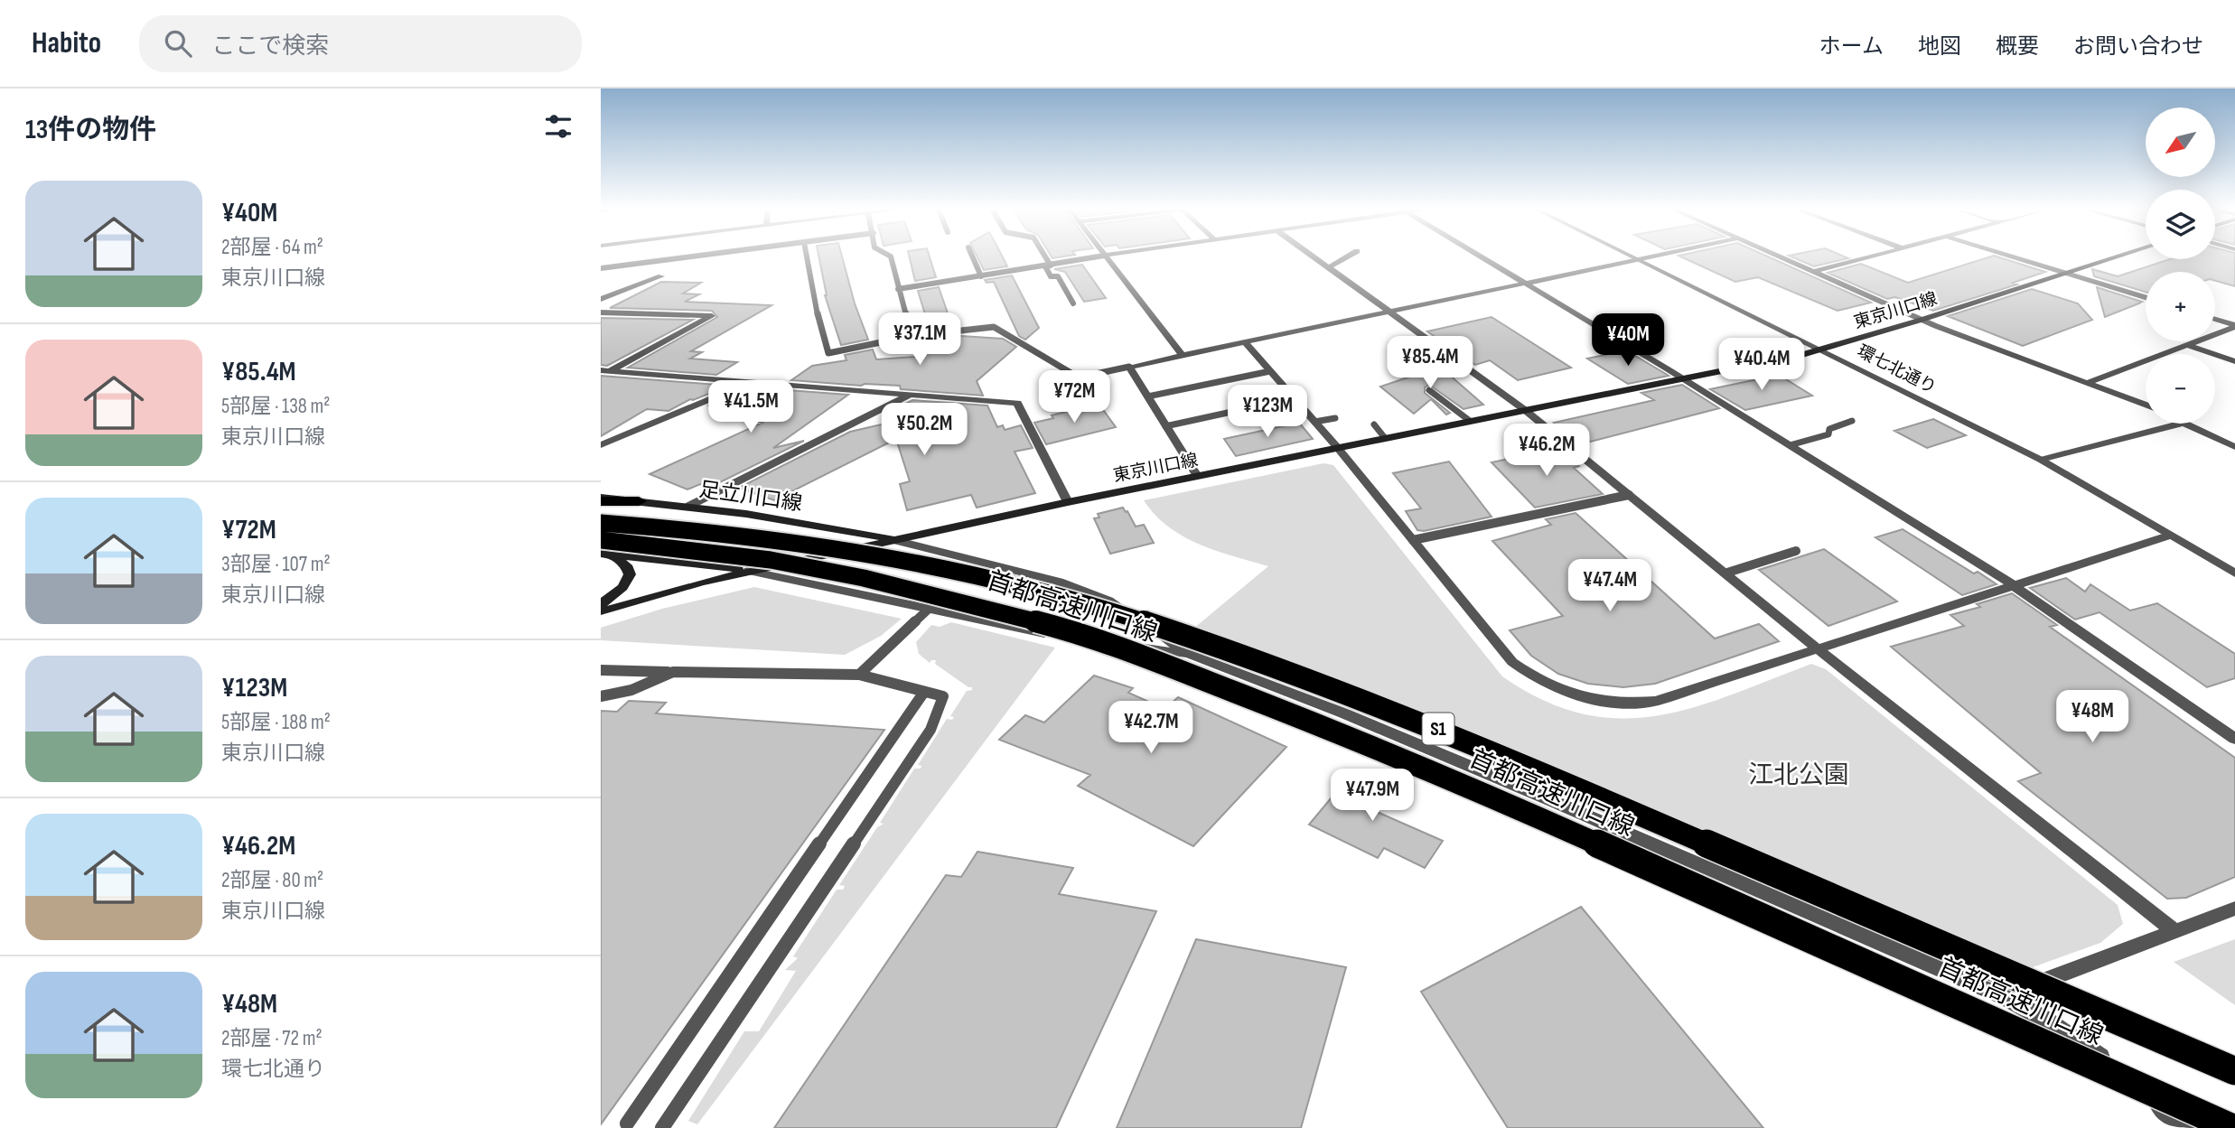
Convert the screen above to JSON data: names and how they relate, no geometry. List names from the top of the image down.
{
  "streets": {
    "highway": ["首都高速川口線", "S1"],
    "main road": ["東京川口線", "足立川口線"],
    "street": ["環七北通り"]
  },
  "crossings": [
    ["東京川口線", "環七北通り"],
    ["東京川口線", "足立川口線"]
  ],
  "parks": ["江北公園"],
  "north": "bottom left",
  "page": {
    "header": "Habito",
    "search": "ここで検索",
    "nav": [
      "ホーム",
      "地図",
      "概要",
      "お問い合わせ"
    ],
    "heading": "13件の物件",
    "map_buttons": ["+", "−"],
    "list": [
      {
        "name": "¥40M",
        "note": "2部屋 · 64 m² · 東京川口線"
      },
      {
        "name": "¥85.4M",
        "note": "5部屋 · 138 m² · 東京川口線"
      },
      {
        "name": "¥72M",
        "note": "3部屋 · 107 m² · 東京川口線"
      },
      {
        "name": "¥123M",
        "note": "5部屋 · 188 m² · 東京川口線"
      },
      {
        "name": "¥46.2M",
        "note": "2部屋 · 80 m² · 東京川口線"
      },
      {
        "name": "¥48M",
        "note": "2部屋 · 72 m² · 環七北通り"
      }
    ],
    "price": [
      "¥37.1M",
      "¥40M",
      "¥85.4M",
      "¥40.4M",
      "¥72M",
      "¥41.5M",
      "¥123M",
      "¥50.2M",
      "¥46.2M",
      "¥47.4M",
      "¥48M",
      "¥42.7M",
      "¥47.9M"
    ]
  }
}
